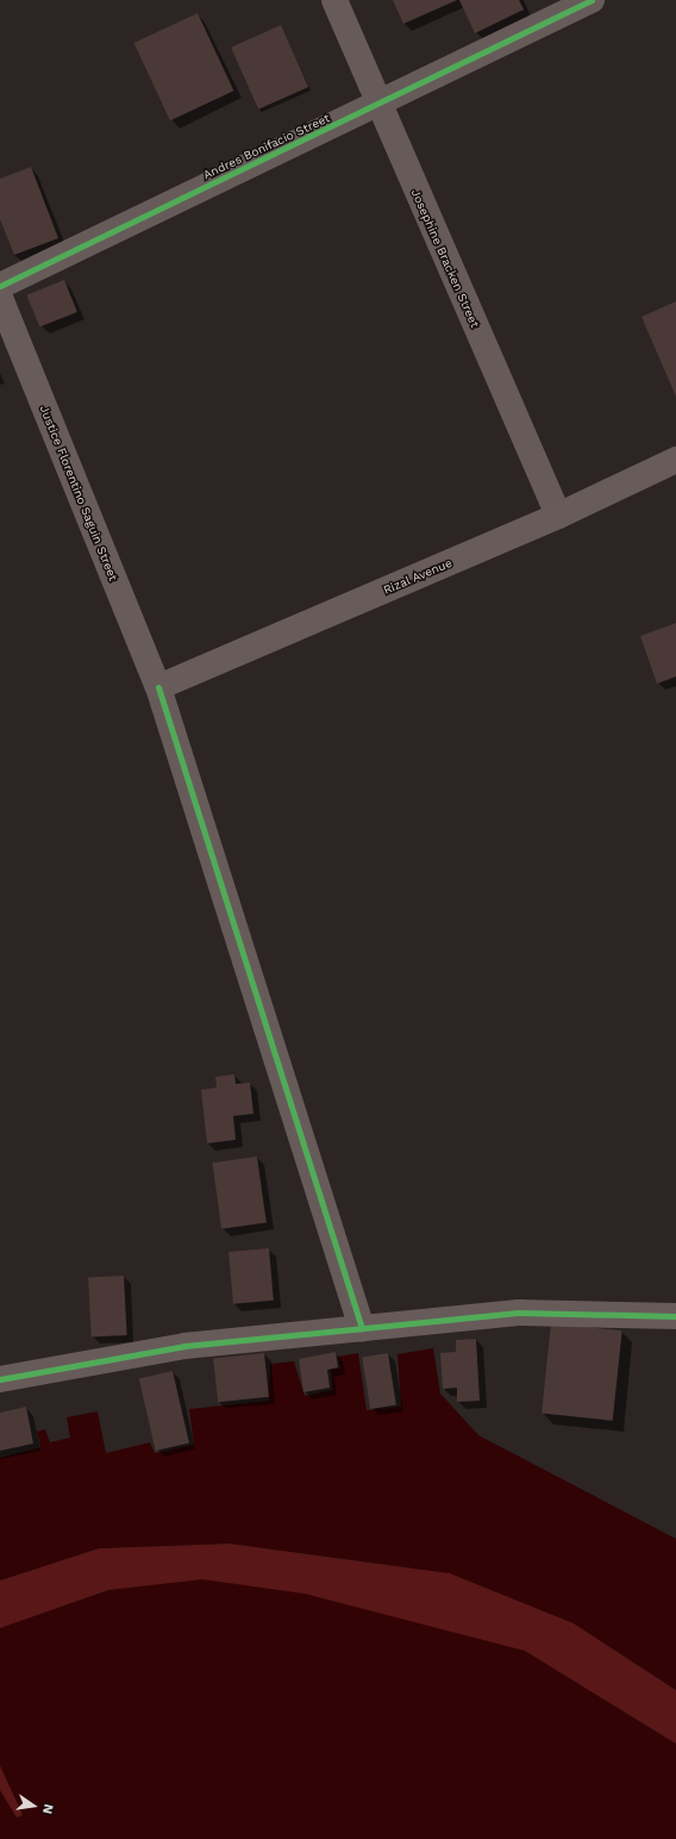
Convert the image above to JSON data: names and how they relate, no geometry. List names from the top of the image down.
{
  "streets": {
    "main road": ["Justice Florentino Saguin Street", "Rizal Avenue"],
    "street": ["Andres Bonifacio Street", "Josephine Bracken Street"]
  },
  "crossings": [
    ["Andres Bonifacio Street", "Josephine Bracken Street"],
    ["Josephine Bracken Street", "Rizal Avenue"],
    ["Justice Florentino Saguin Street", "Rizal Avenue"]
  ],
  "north": "right"
}
